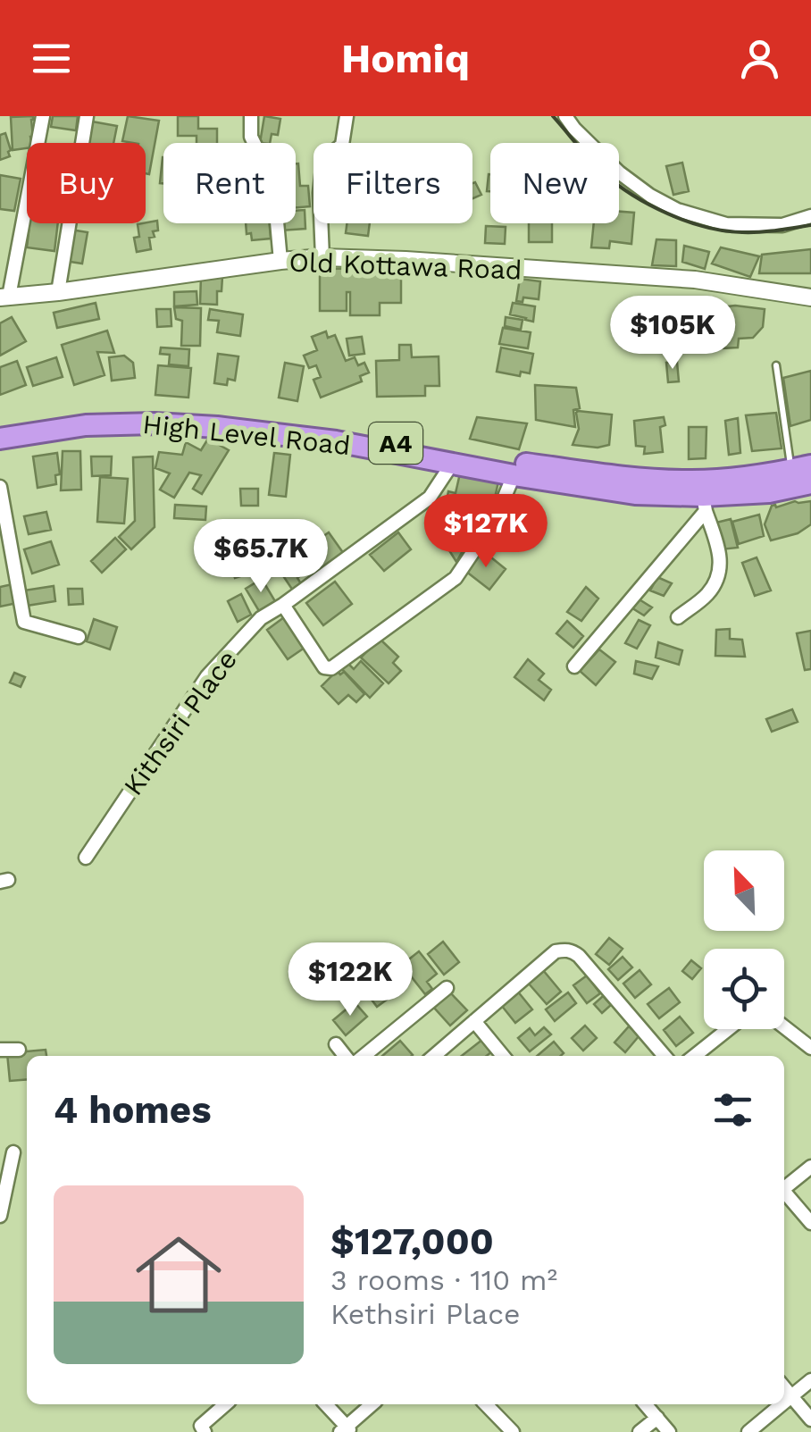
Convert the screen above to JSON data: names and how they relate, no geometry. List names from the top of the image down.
{
  "streets": {
    "highway": ["High Level Road", "A4"],
    "street": ["Old Kottawa Road", "Kithsiri Place"]
  },
  "crossings": [
    ["High Level Road", "Kithsiri Place"]
  ],
  "north": "top left",
  "page": {
    "header": "Homiq",
    "chip": [
      "Buy",
      "Rent",
      "Filters",
      "New"
    ],
    "price": [
      "$105K",
      "$127K",
      "$65.7K",
      "$122K"
    ],
    "heading": "4 homes",
    "list": [
      {
        "name": "$127,000",
        "note": "3 rooms · 110 m² · Kethsiri Place"
      }
    ]
  }
}
